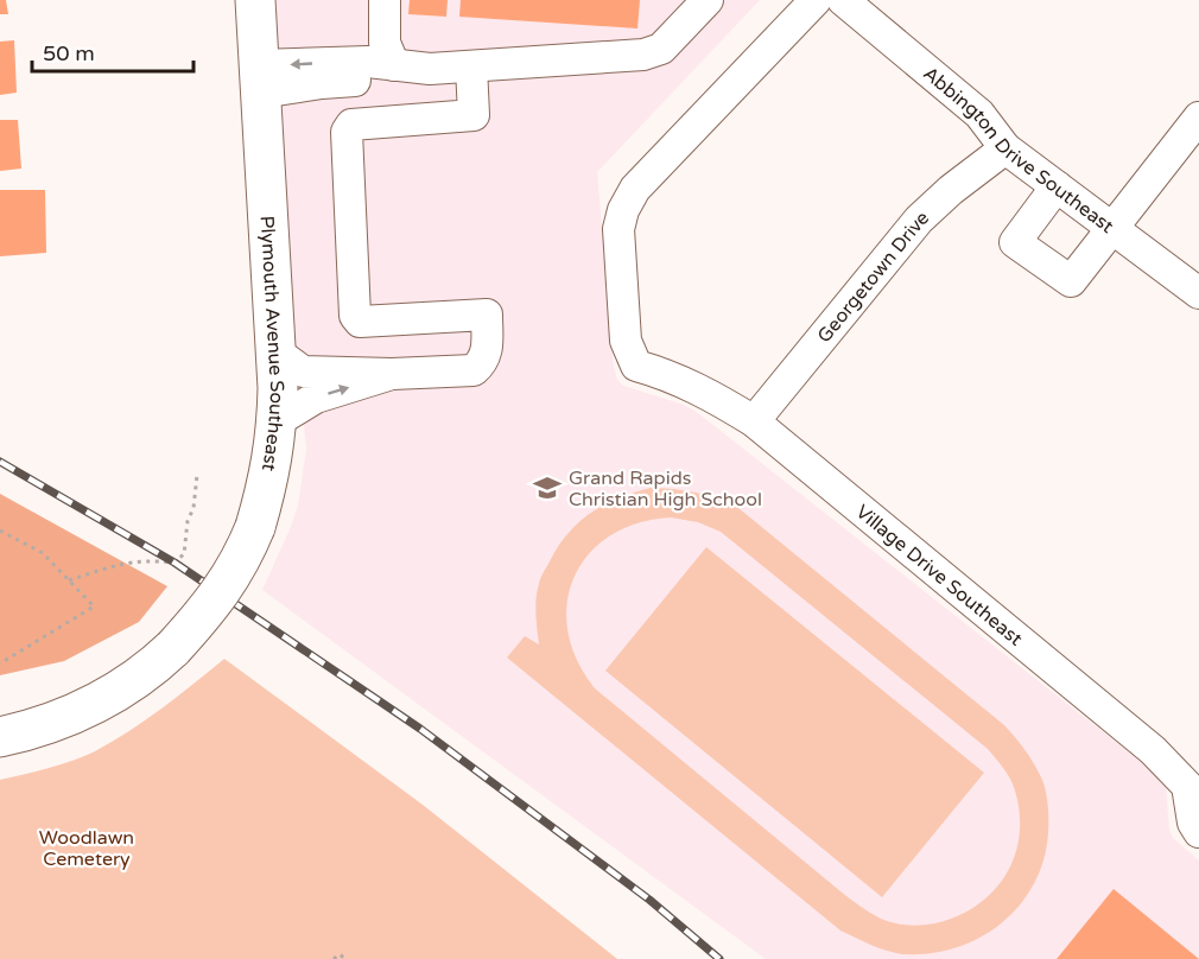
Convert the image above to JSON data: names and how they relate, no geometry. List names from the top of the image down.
{
  "streets": {
    "main road": ["Plymouth Avenue Southeast"],
    "street": ["Abbington Drive Southeast", "Georgetown Drive", "Village Drive Southeast"]
  },
  "crossings": [
    ["Abbington Drive Southeast", "Georgetown Drive"],
    ["Georgetown Drive", "Village Drive Southeast"]
  ],
  "parks": ["Woodlawn Cemetery"],
  "places": {
    "school or university": ["Grand Rapids Christian High School"]
  },
  "scale_bar": "50 m"
}
